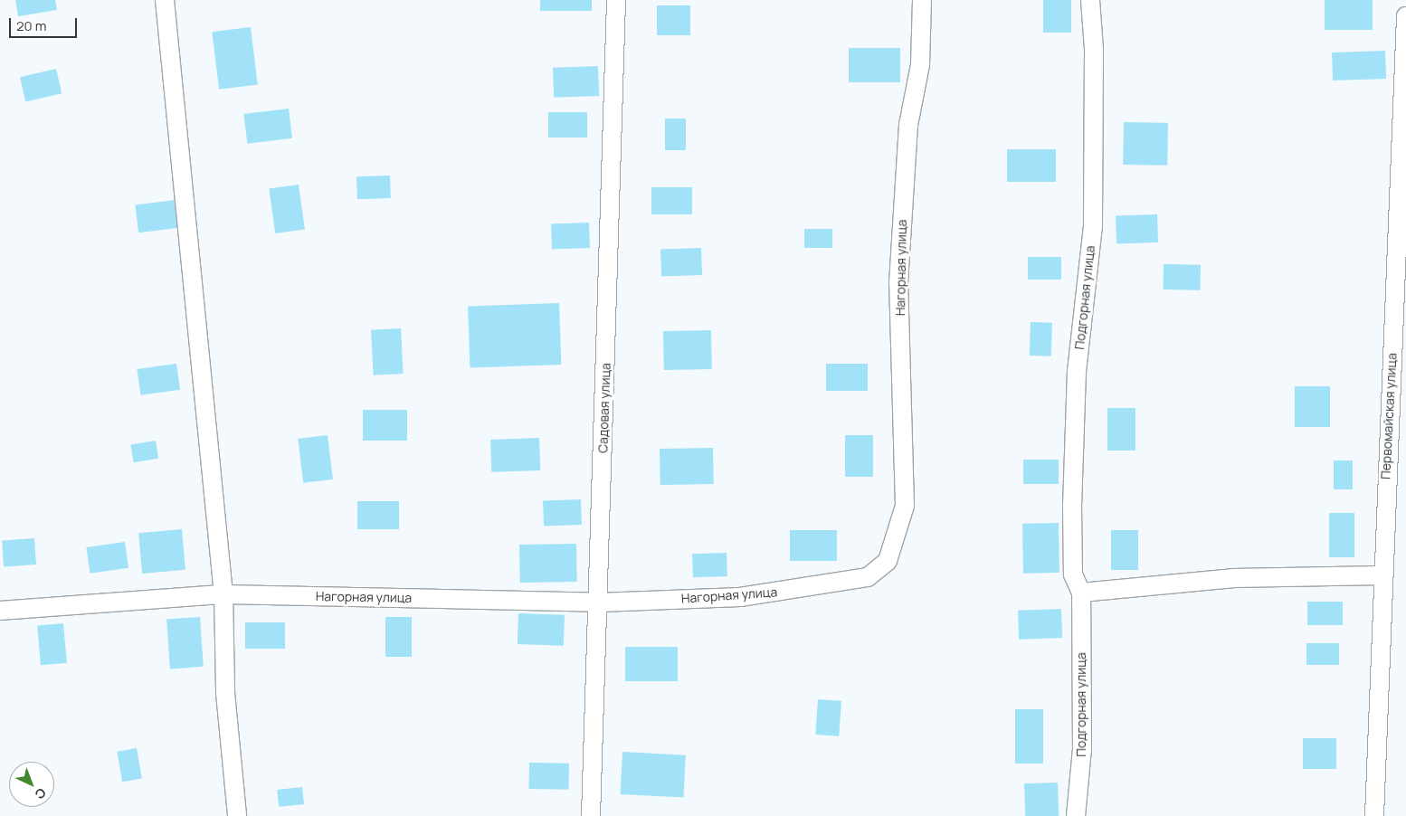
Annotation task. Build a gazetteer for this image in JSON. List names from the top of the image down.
{
  "streets": {
    "street": [
      "Нагорная улица",
      "Подгорная улица",
      "Садовая улица",
      "Первомайская улица"
    ]
  },
  "crossings": [
    ["Нагорная улица", "Садовая улица"]
  ],
  "scale_bar": "20 m",
  "north": "bottom right"
}
